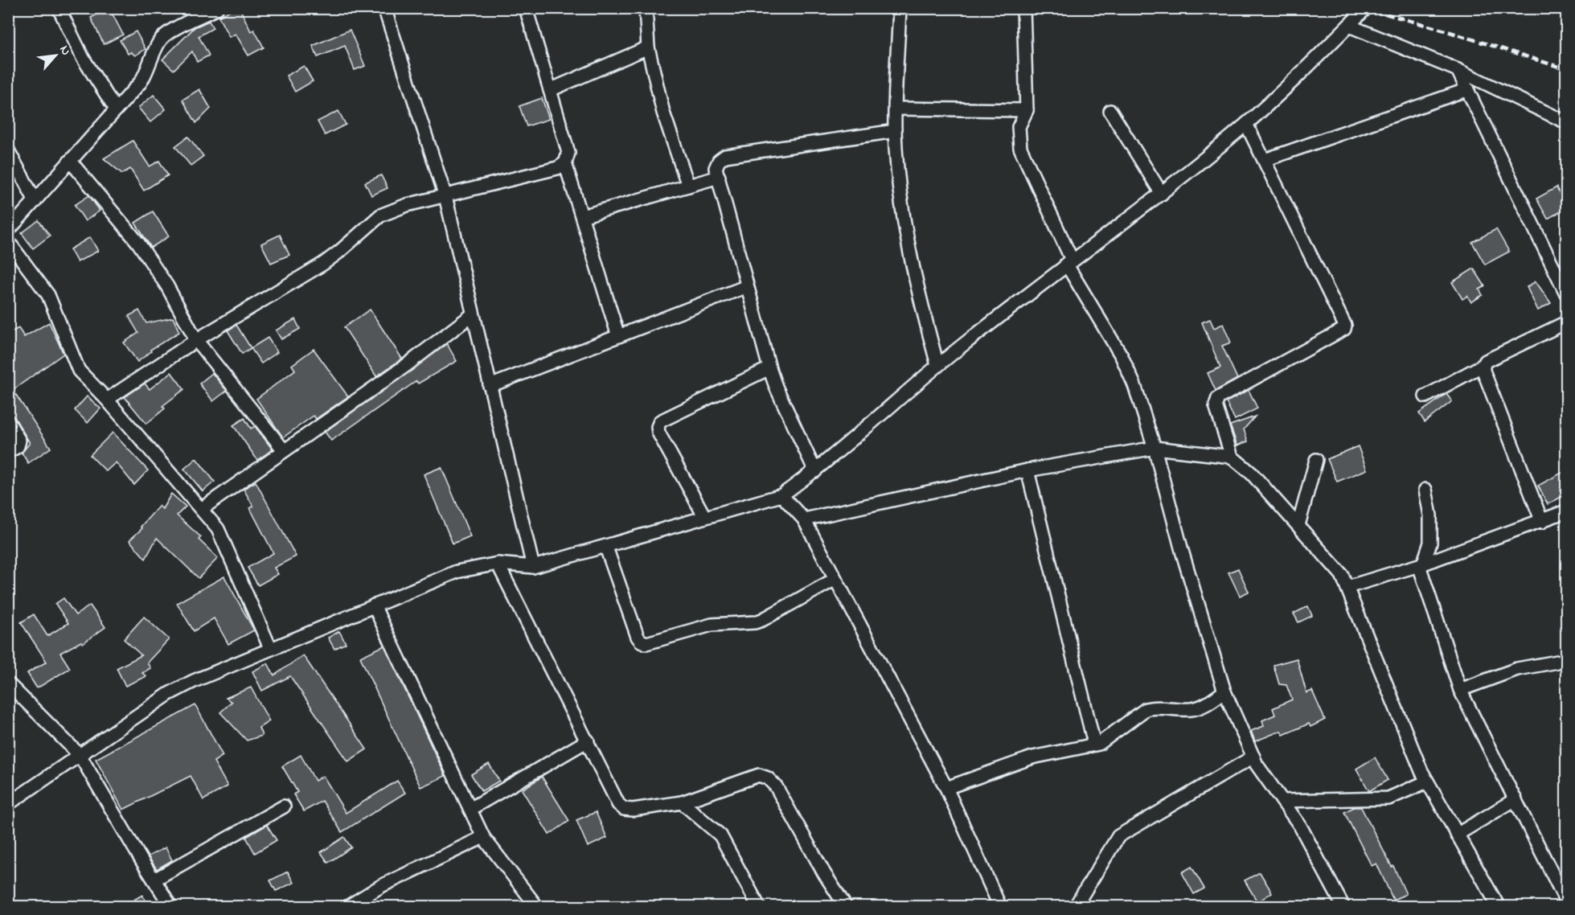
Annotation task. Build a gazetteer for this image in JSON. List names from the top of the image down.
{
  "north": "top right"
}
